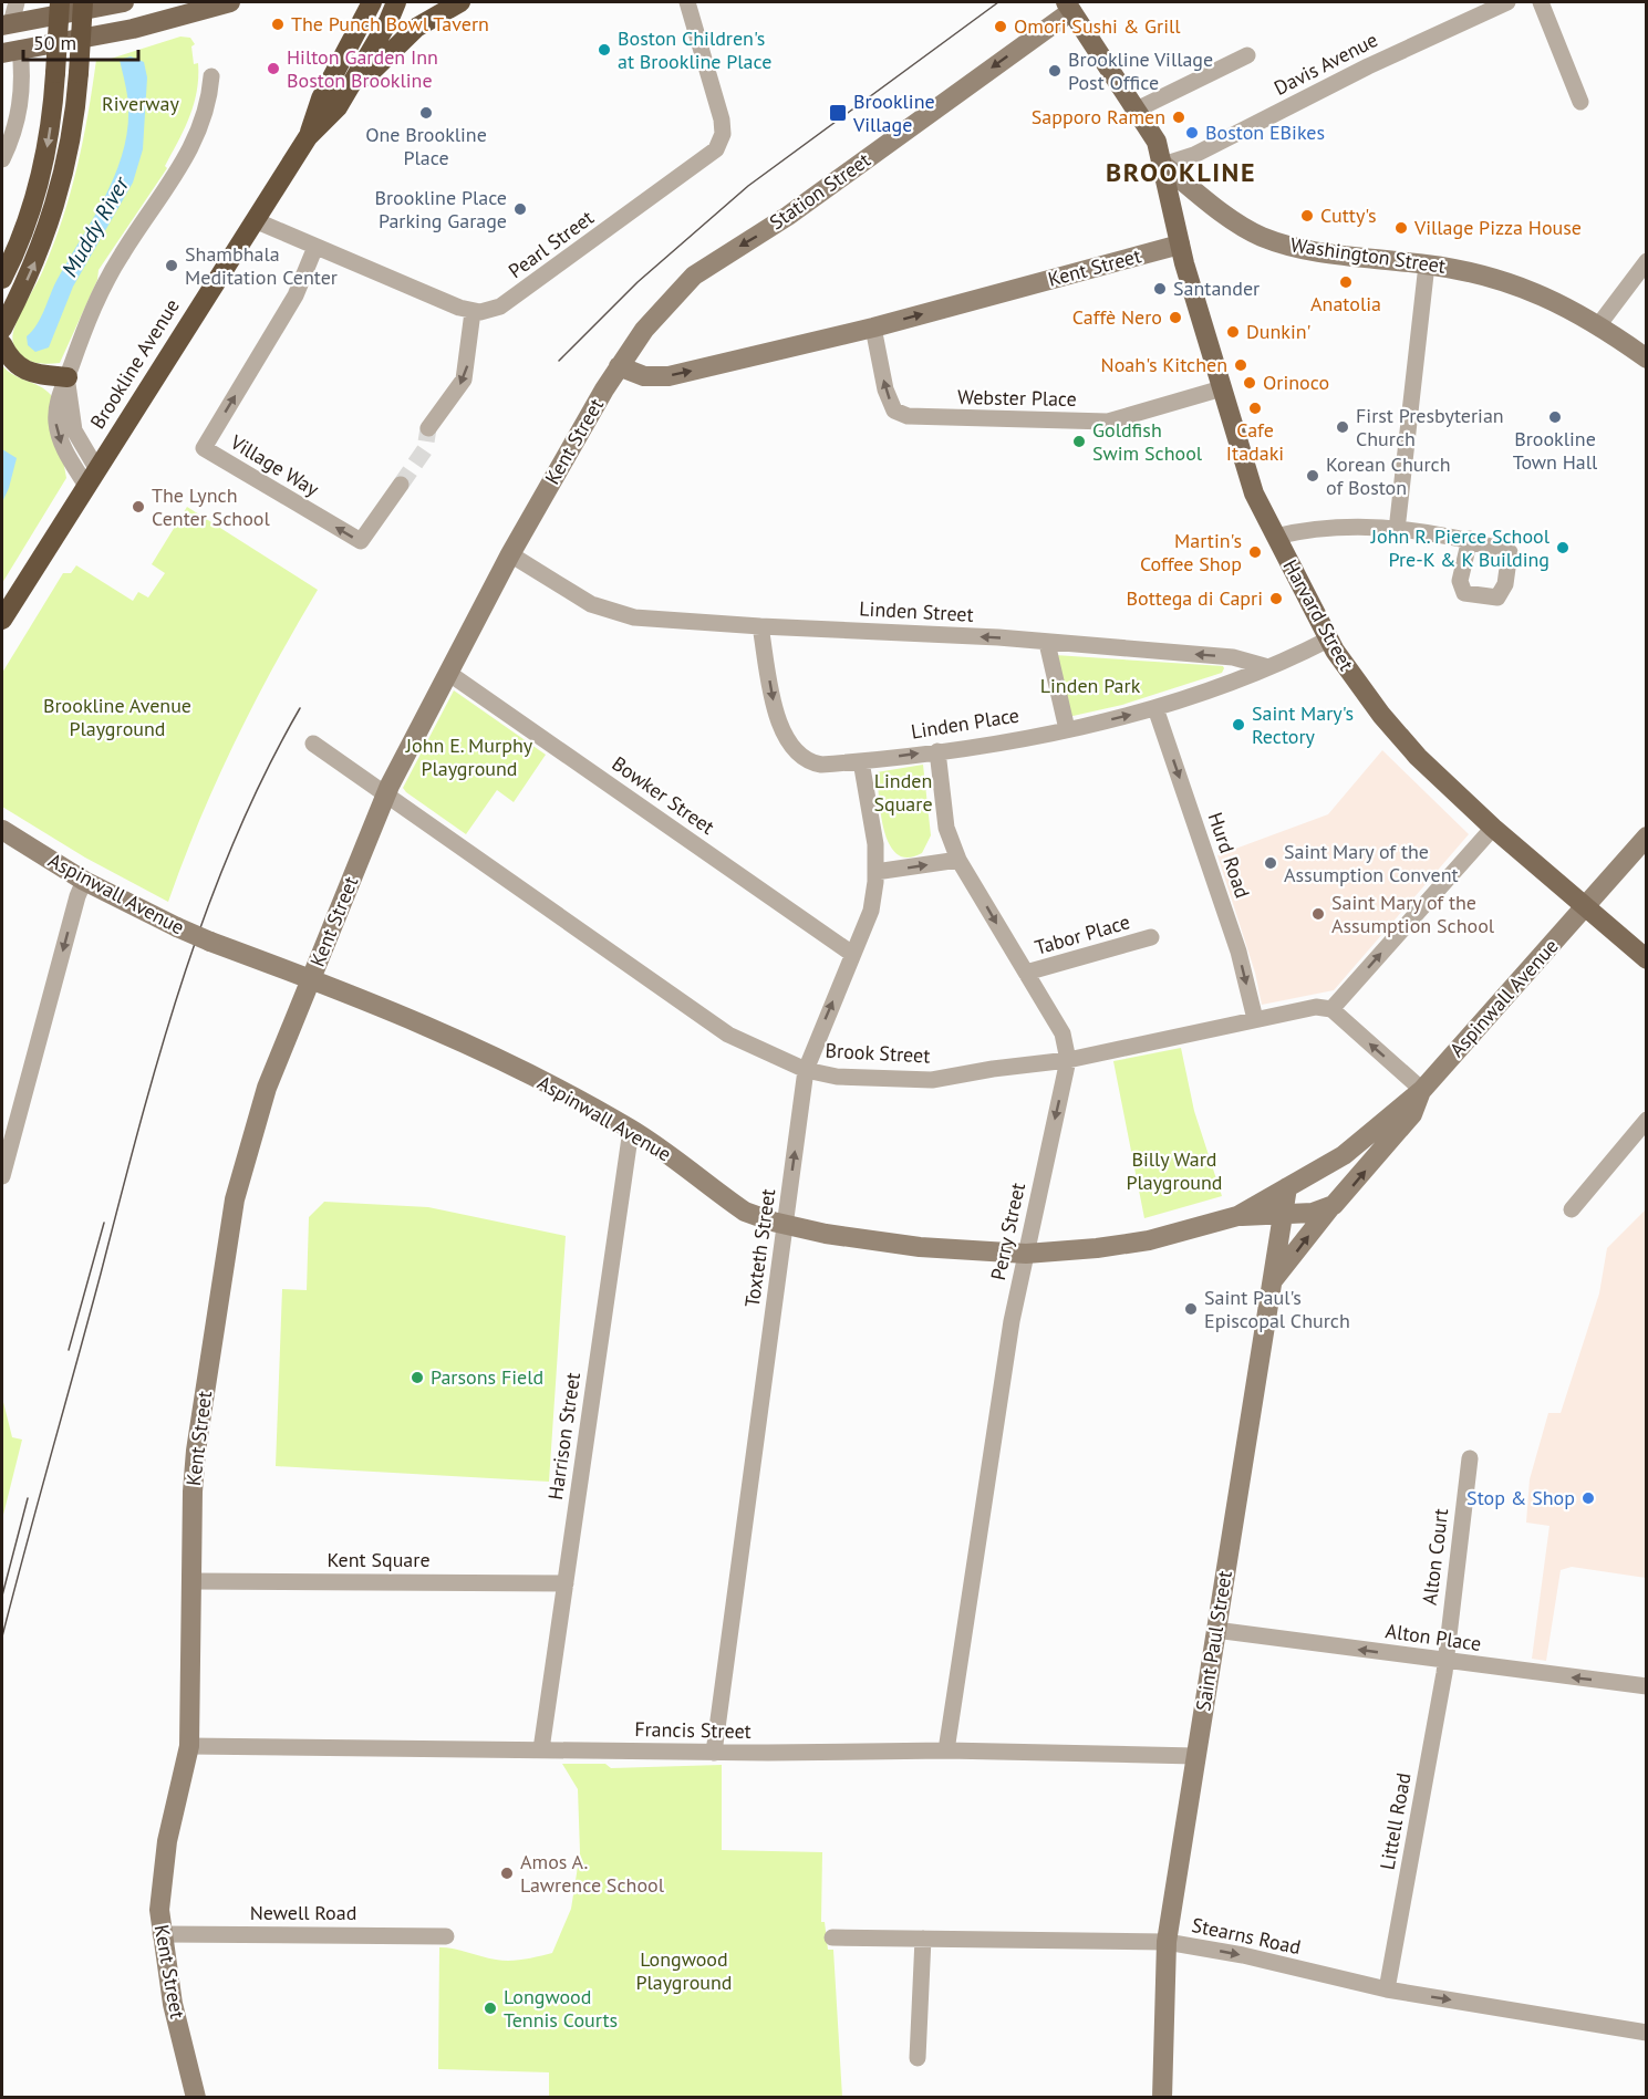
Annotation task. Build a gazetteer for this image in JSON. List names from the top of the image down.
{
  "streets": {
    "highway": ["Brookline Avenue"],
    "main road": [
      "Station Street",
      "Washington Street",
      "Kent Street",
      "Harvard Street",
      "Aspinwall Avenue",
      "Saint Paul Street"
    ],
    "street": [
      "Davis Avenue",
      "Pearl Street",
      "Webster Place",
      "Village Way",
      "Linden Street",
      "Linden Place",
      "Bowker Street",
      "Hurd Road",
      "Tabor Place",
      "Brook Street",
      "Perry Street",
      "Toxteth Street",
      "Harrison Street",
      "Alton Court",
      "Kent Square",
      "Alton Place",
      "Francis Street",
      "Littell Road",
      "Newell Road",
      "Stearns Road"
    ]
  },
  "crossings": [
    ["Davis Avenue", "Washington Street"],
    ["Davis Avenue", "Harvard Street"],
    ["Station Street", "Kent Street"],
    ["Washington Street", "Harvard Street"],
    ["Kent Street", "Webster Place"],
    ["Kent Street", "Linden Street"],
    ["Kent Street", "Harvard Street"],
    ["Kent Street", "Bowker Street"],
    ["Kent Street", "Aspinwall Avenue"],
    ["Kent Street", "Brook Street"],
    ["Kent Street", "Kent Square"],
    ["Kent Street", "Francis Street"],
    ["Kent Street", "Newell Road"],
    ["Webster Place", "Harvard Street"],
    ["Linden Street", "Linden Place"],
    ["Harvard Street", "Aspinwall Avenue"],
    ["Linden Place", "Hurd Road"],
    ["Linden Place", "Perry Street"],
    ["Linden Place", "Toxteth Street"],
    ["Bowker Street", "Toxteth Street"],
    ["Hurd Road", "Brook Street"],
    ["Aspinwall Avenue", "Perry Street"],
    ["Aspinwall Avenue", "Toxteth Street"],
    ["Aspinwall Avenue", "Harrison Street"],
    ["Aspinwall Avenue", "Saint Paul Street"],
    ["Tabor Place", "Perry Street"],
    ["Brook Street", "Perry Street"],
    ["Brook Street", "Toxteth Street"],
    ["Perry Street", "Francis Street"],
    ["Toxteth Street", "Francis Street"],
    ["Harrison Street", "Kent Square"],
    ["Harrison Street", "Francis Street"],
    ["Alton Court", "Alton Place"],
    ["Alton Court", "Littell Road"],
    ["Alton Place", "Saint Paul Street"],
    ["Alton Place", "Littell Road"],
    ["Saint Paul Street", "Francis Street"],
    ["Saint Paul Street", "Stearns Road"],
    ["Littell Road", "Stearns Road"]
  ],
  "one_way": [
    "Station Street",
    "Webster Place",
    "Linden Street",
    "Hurd Road",
    "Alton Place",
    "Stearns Road"
  ],
  "districts": ["BROOKLINE"],
  "water": ["Muddy River"],
  "parks": [
    "Riverway",
    "Linden Park",
    "Brookline Avenue Playground",
    "John E. Murphy Playground",
    "Linden Square",
    "Billy Ward Playground",
    "Longwood Playground"
  ],
  "places": {
    "other": [
      "The Punch Bowl Tavern",
      "Omori Sushi & Grill",
      "Boston Children's at Brookline Place",
      "Hilton Garden Inn Boston Brookline",
      "Brookline Village Post Office",
      "One Brookline Place",
      "Sapporo Ramen",
      "Boston EBikes",
      "Brookline Place Parking Garage",
      "Cutty's",
      "Village Pizza House",
      "Shambhala Meditation Center",
      "Anatolia",
      "Santander",
      "Caffè Nero",
      "Dunkin'",
      "Noah's Kitchen",
      "Orinoco",
      "Cafe Itadaki",
      "Brookline Town Hall",
      "First Presbyterian Church",
      "Goldfish Swim School",
      "Korean Church of Boston",
      "The Lynch Center School",
      "John R. Pierce School Pre-K & K Building",
      "Martin's Coffee Shop",
      "Bottega di Capri",
      "Saint Mary's Rectory",
      "Saint Mary of the Assumption Convent",
      "Saint Mary of the Assumption School",
      "Saint Paul's Episcopal Church",
      "Parsons Field",
      "Stop & Shop",
      "Amos A. Lawrence School",
      "Longwood Tennis Courts"
    ],
    "transit": ["Brookline Village"]
  },
  "scale_bar": "50 m"
}
